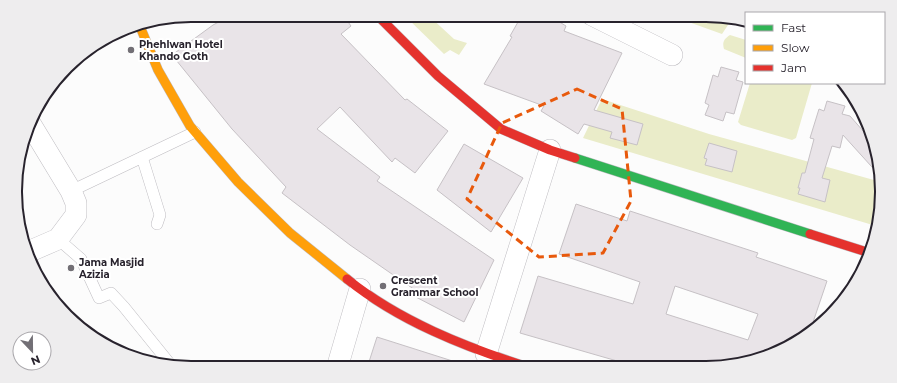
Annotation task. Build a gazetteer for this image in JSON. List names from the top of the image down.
{
  "places": ["Phehlwan Hotel Khando Goth", "Jama Masjid Azizia", "Crescent Grammar School"],
  "legend": ["Fast", "Slow", "Jam"],
  "north": "bottom"
}
